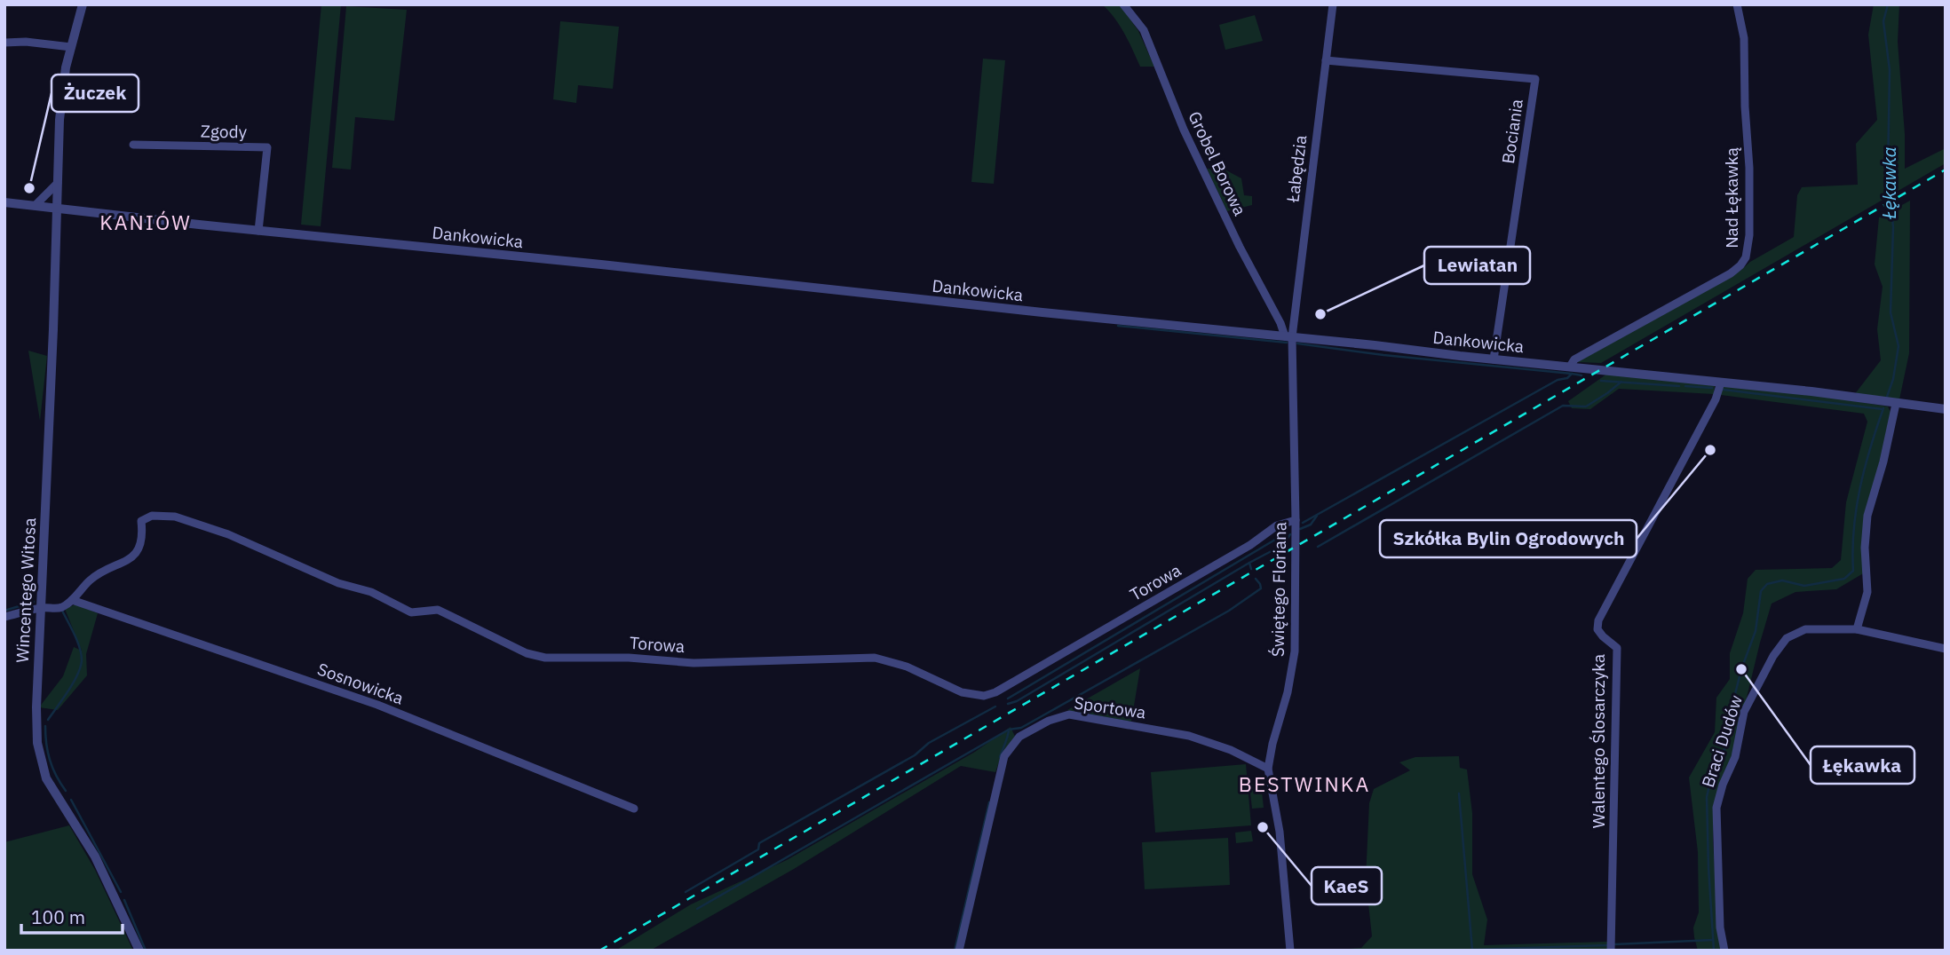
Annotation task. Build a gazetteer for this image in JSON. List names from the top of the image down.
{
  "streets": {
    "street": [
      "Zgody",
      "Bociania",
      "Grobel Borowa",
      "Łabędzia",
      "Nad Łękawką",
      "Dankowicka",
      "Torowa",
      "Świętego Floriana",
      "Wincentego Witosa",
      "Sosnowicka",
      "Sportowa",
      "Walentego Ślosarczyka",
      "Braci Dudów"
    ]
  },
  "crossings": [
    ["Zgody", "Dankowicka"],
    ["Bociania", "Łabędzia"],
    ["Bociania", "Dankowicka"],
    ["Grobel Borowa", "Łabędzia"],
    ["Grobel Borowa", "Dankowicka"],
    ["Grobel Borowa", "Świętego Floriana"],
    ["Łabędzia", "Dankowicka"],
    ["Łabędzia", "Świętego Floriana"],
    ["Nad Łękawką", "Dankowicka"],
    ["Dankowicka", "Świętego Floriana"],
    ["Dankowicka", "Wincentego Witosa"],
    ["Dankowicka", "Walentego Ślosarczyka"],
    ["Torowa", "Świętego Floriana"],
    ["Torowa", "Sosnowicka"],
    ["Świętego Floriana", "Sportowa"]
  ],
  "districts": ["KANIÓW", "BESTWINKA"],
  "water": ["Łękawka"],
  "places": [
    "Żuczek",
    "Lewiatan",
    "Szkółka Bylin Ogrodowych",
    "Łękawka",
    "KaeS"
  ],
  "scale_bar": "100 m"
}
